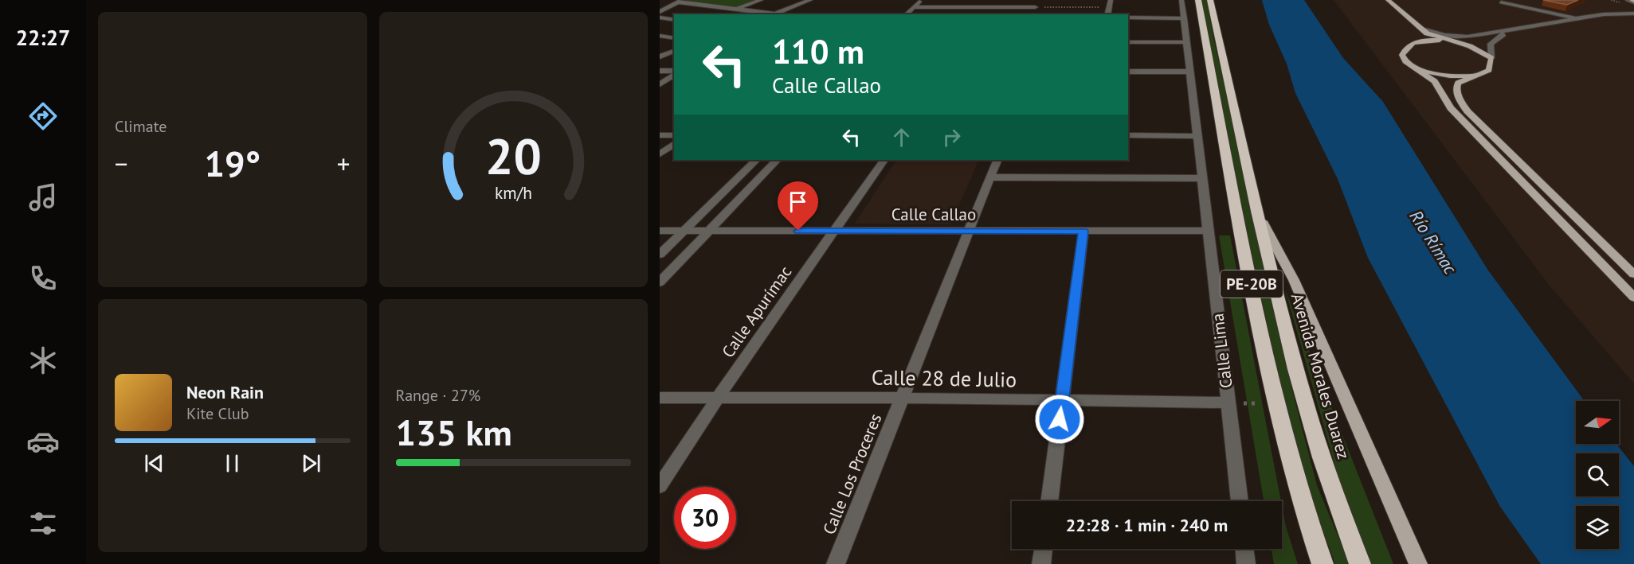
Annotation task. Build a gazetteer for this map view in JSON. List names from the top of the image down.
{
  "streets": {
    "highway": ["PE-20B", "Avenida Morales Duarez"],
    "street": [
      "Calle Callao",
      "Calle Apurímac",
      "Calle Lima",
      "Calle 28 de Julio",
      "Calle Los Proceres"
    ]
  },
  "crossings": [
    ["Calle Callao", "Calle Apurímac"],
    ["Calle Callao", "Calle Lima"],
    ["Calle Callao", "Calle Los Proceres"],
    ["Calle Apurímac", "Calle 28 de Julio"],
    ["Calle Lima", "Calle 28 de Julio"],
    ["Calle 28 de Julio", "Calle Los Proceres"]
  ],
  "water": ["Río Rímac"],
  "north": "right",
  "page": {
    "tabs": "22:27",
    "tile": [
      "Climate",
      ["Range · 27%", "135 km"]
    ],
    "turn": ["110 m", "Calle Callao"],
    "heat": ["−", "19°", "+"],
    "song": ["Neon Rain", "Kite Club"],
    "limit": "30",
    "trip": "22:28 · 1 min · 240 m",
    "gauge": ["20", "km/h"]
  }
}
